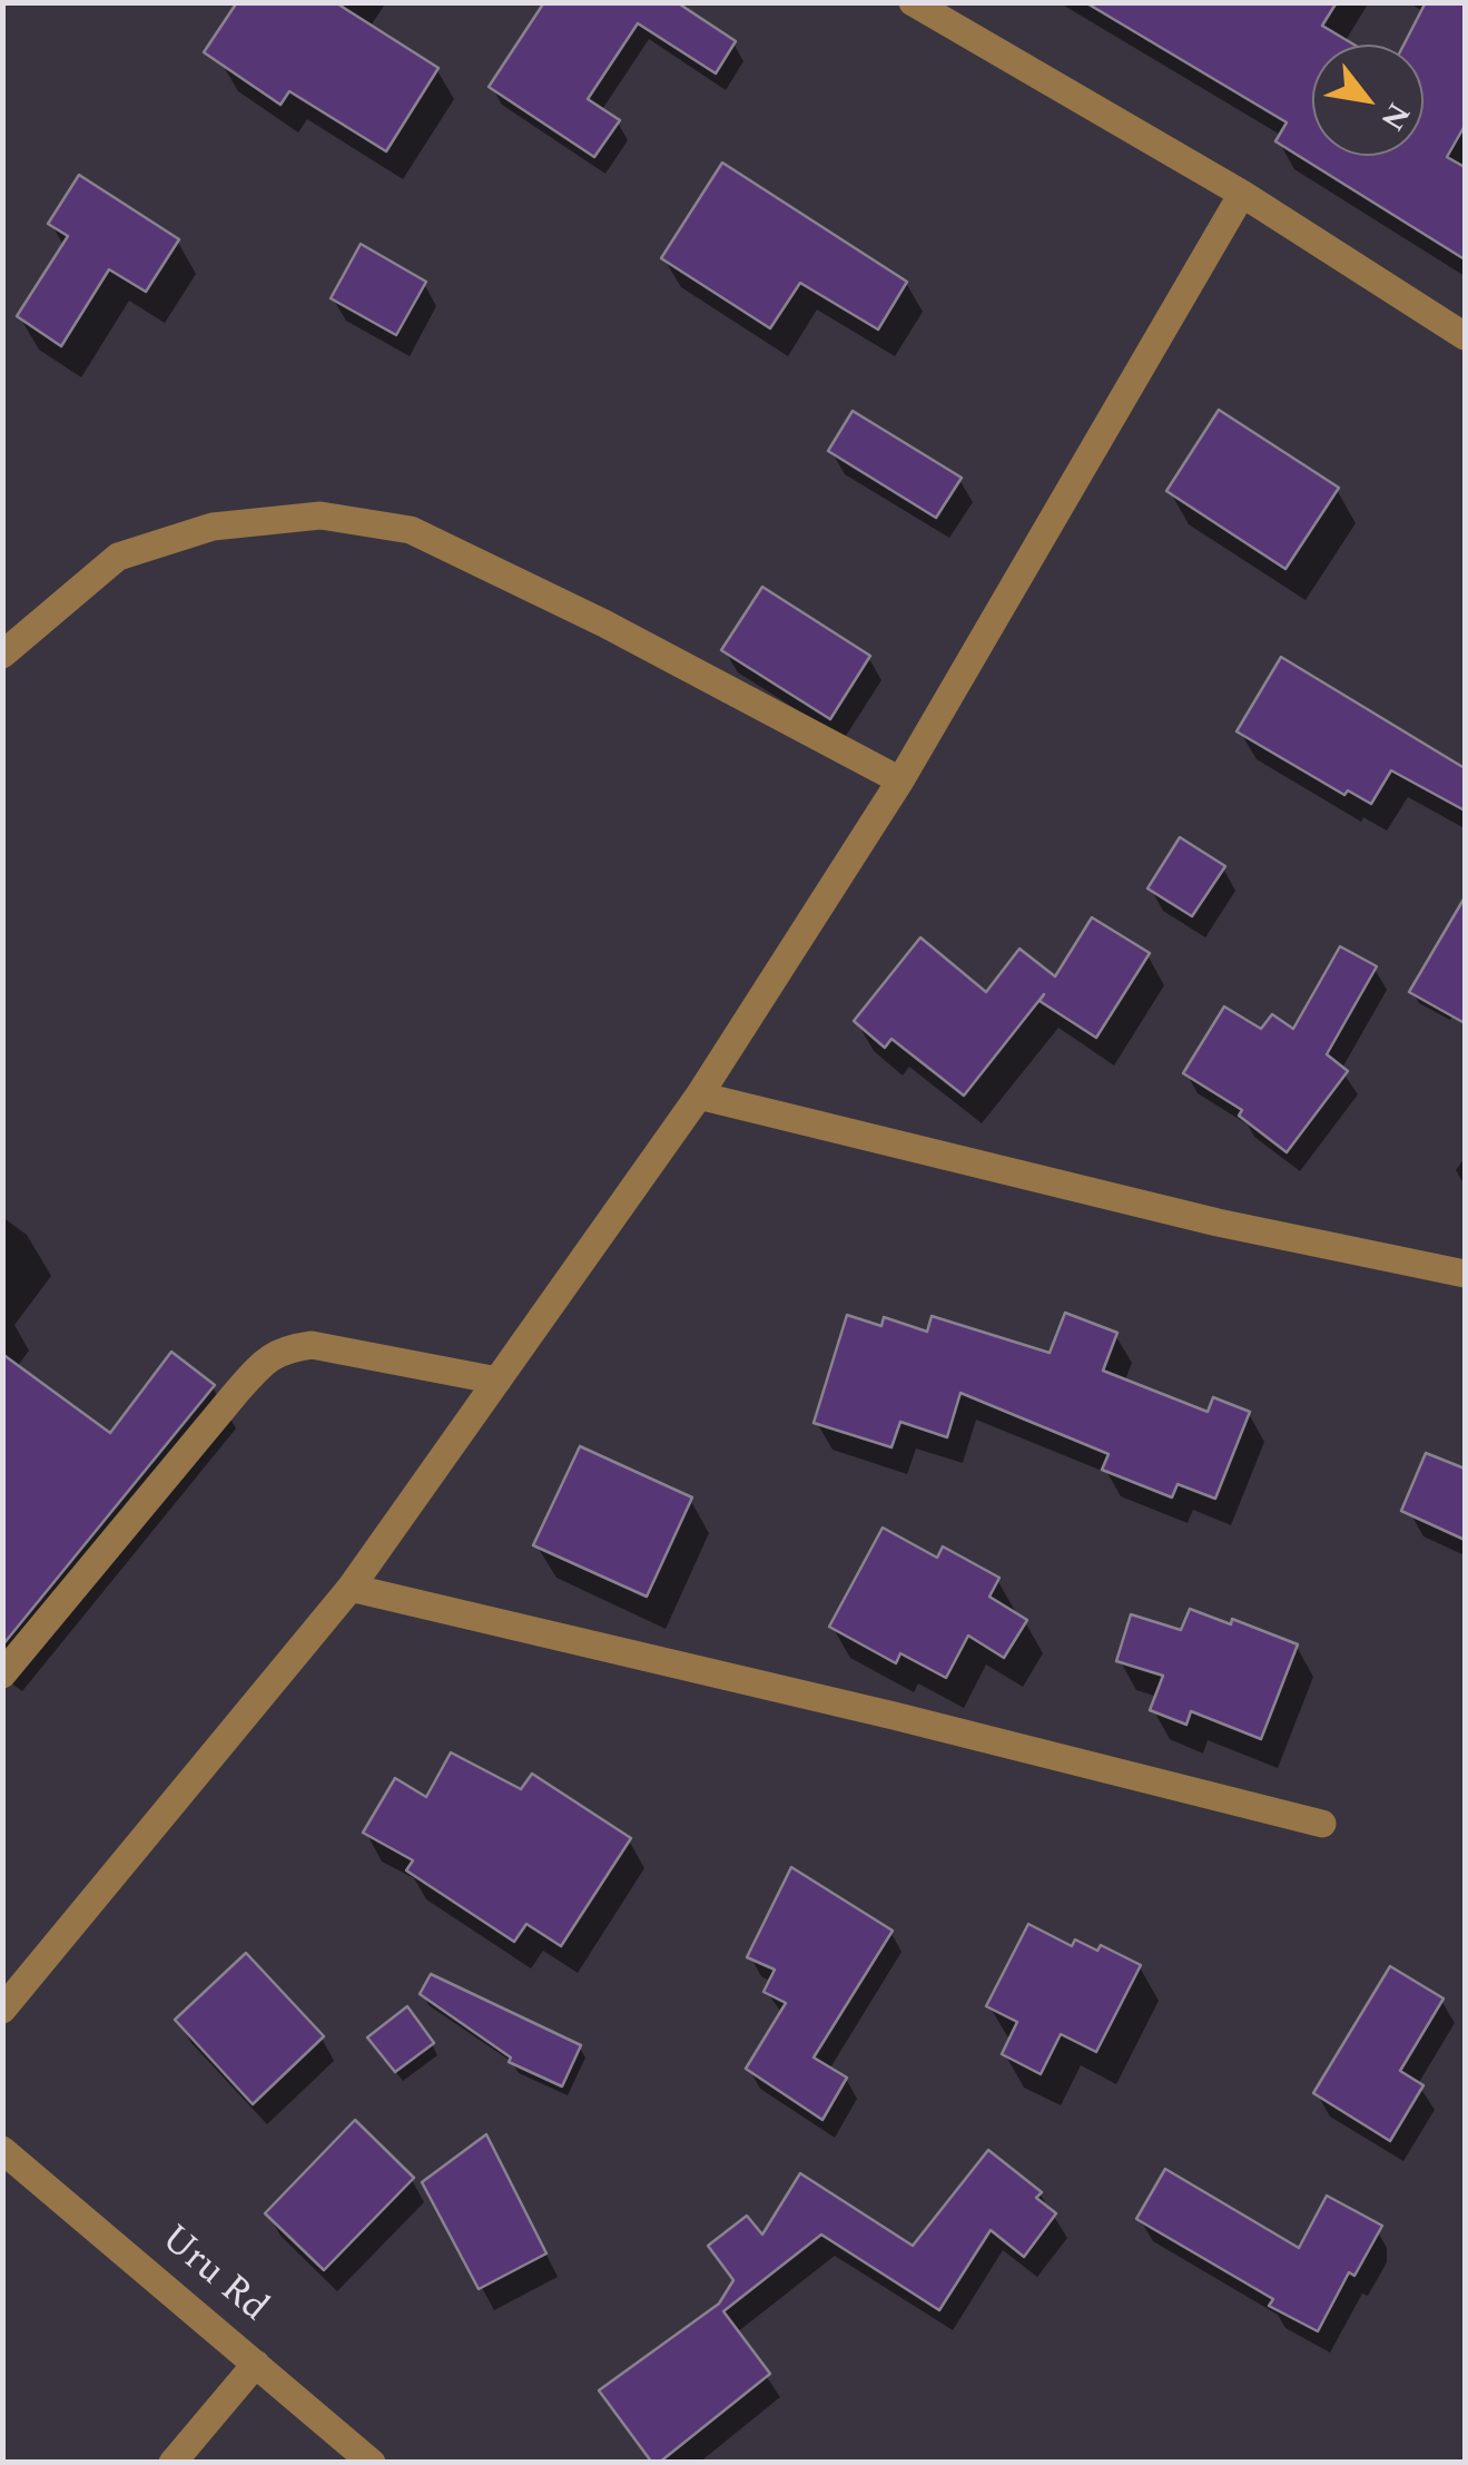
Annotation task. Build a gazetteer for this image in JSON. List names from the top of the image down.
{
  "streets": {
    "street": ["Uru Rd"]
  },
  "north": "bottom right"
}
